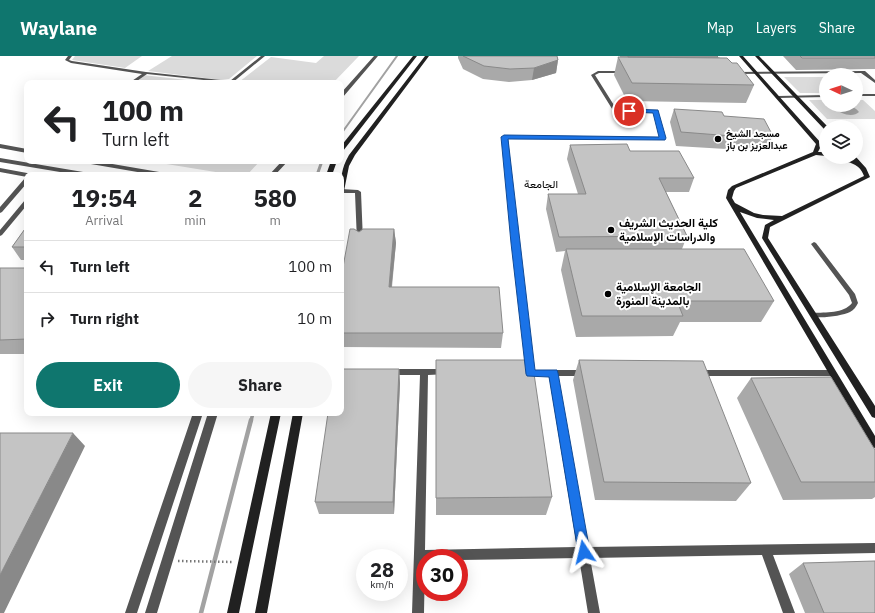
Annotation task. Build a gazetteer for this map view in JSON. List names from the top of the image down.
{
  "districts": ["الجامعة"],
  "places": ["مسجد الشيخ عبدالعزيز بن باز", "كلية الحديث الشريف والدراسات الإسلامية", "الجامعة الإسلامية بالمدينة المنورة"],
  "north": "left",
  "page": {
    "header": "Waylane",
    "nav": ["Map", "Layers", "Share"],
    "turn": ["100 m", "Turn left"],
    "eta": [
      "19:54",
      "Arrival",
      "2",
      "min",
      "580",
      "m"
    ],
    "list": [
      {
        "name": "Turn left",
        "value": "100 m"
      },
      {
        "name": "Turn right",
        "value": "10 m"
      }
    ],
    "buttons": ["Exit", "Share"],
    "speed": "28 km/h",
    "limit": "30"
  }
}
